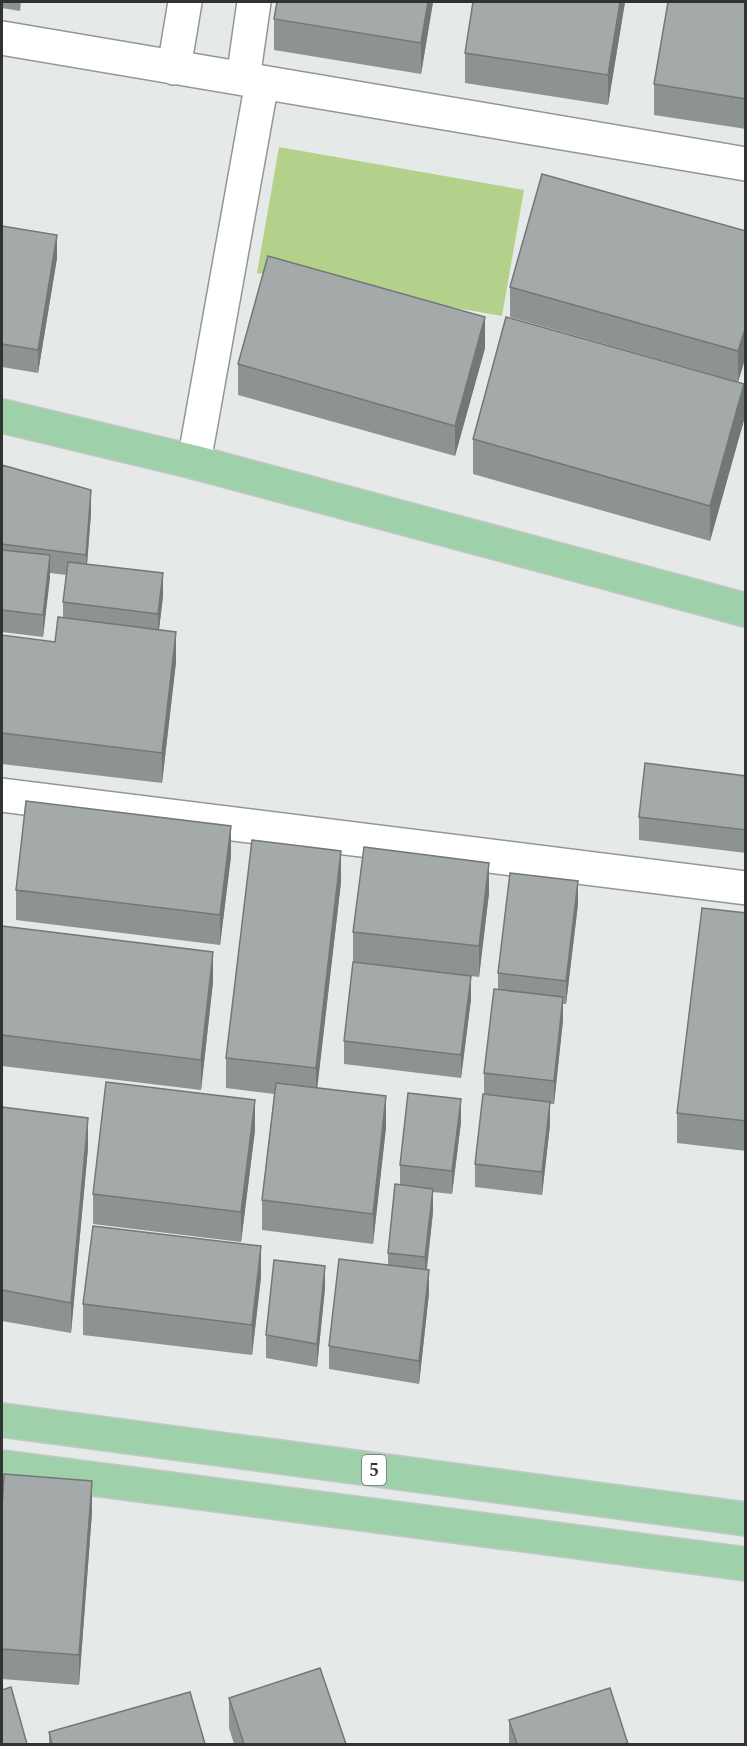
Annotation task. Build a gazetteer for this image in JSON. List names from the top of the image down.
{
  "streets": {
    "main road": ["5"]
  }
}
